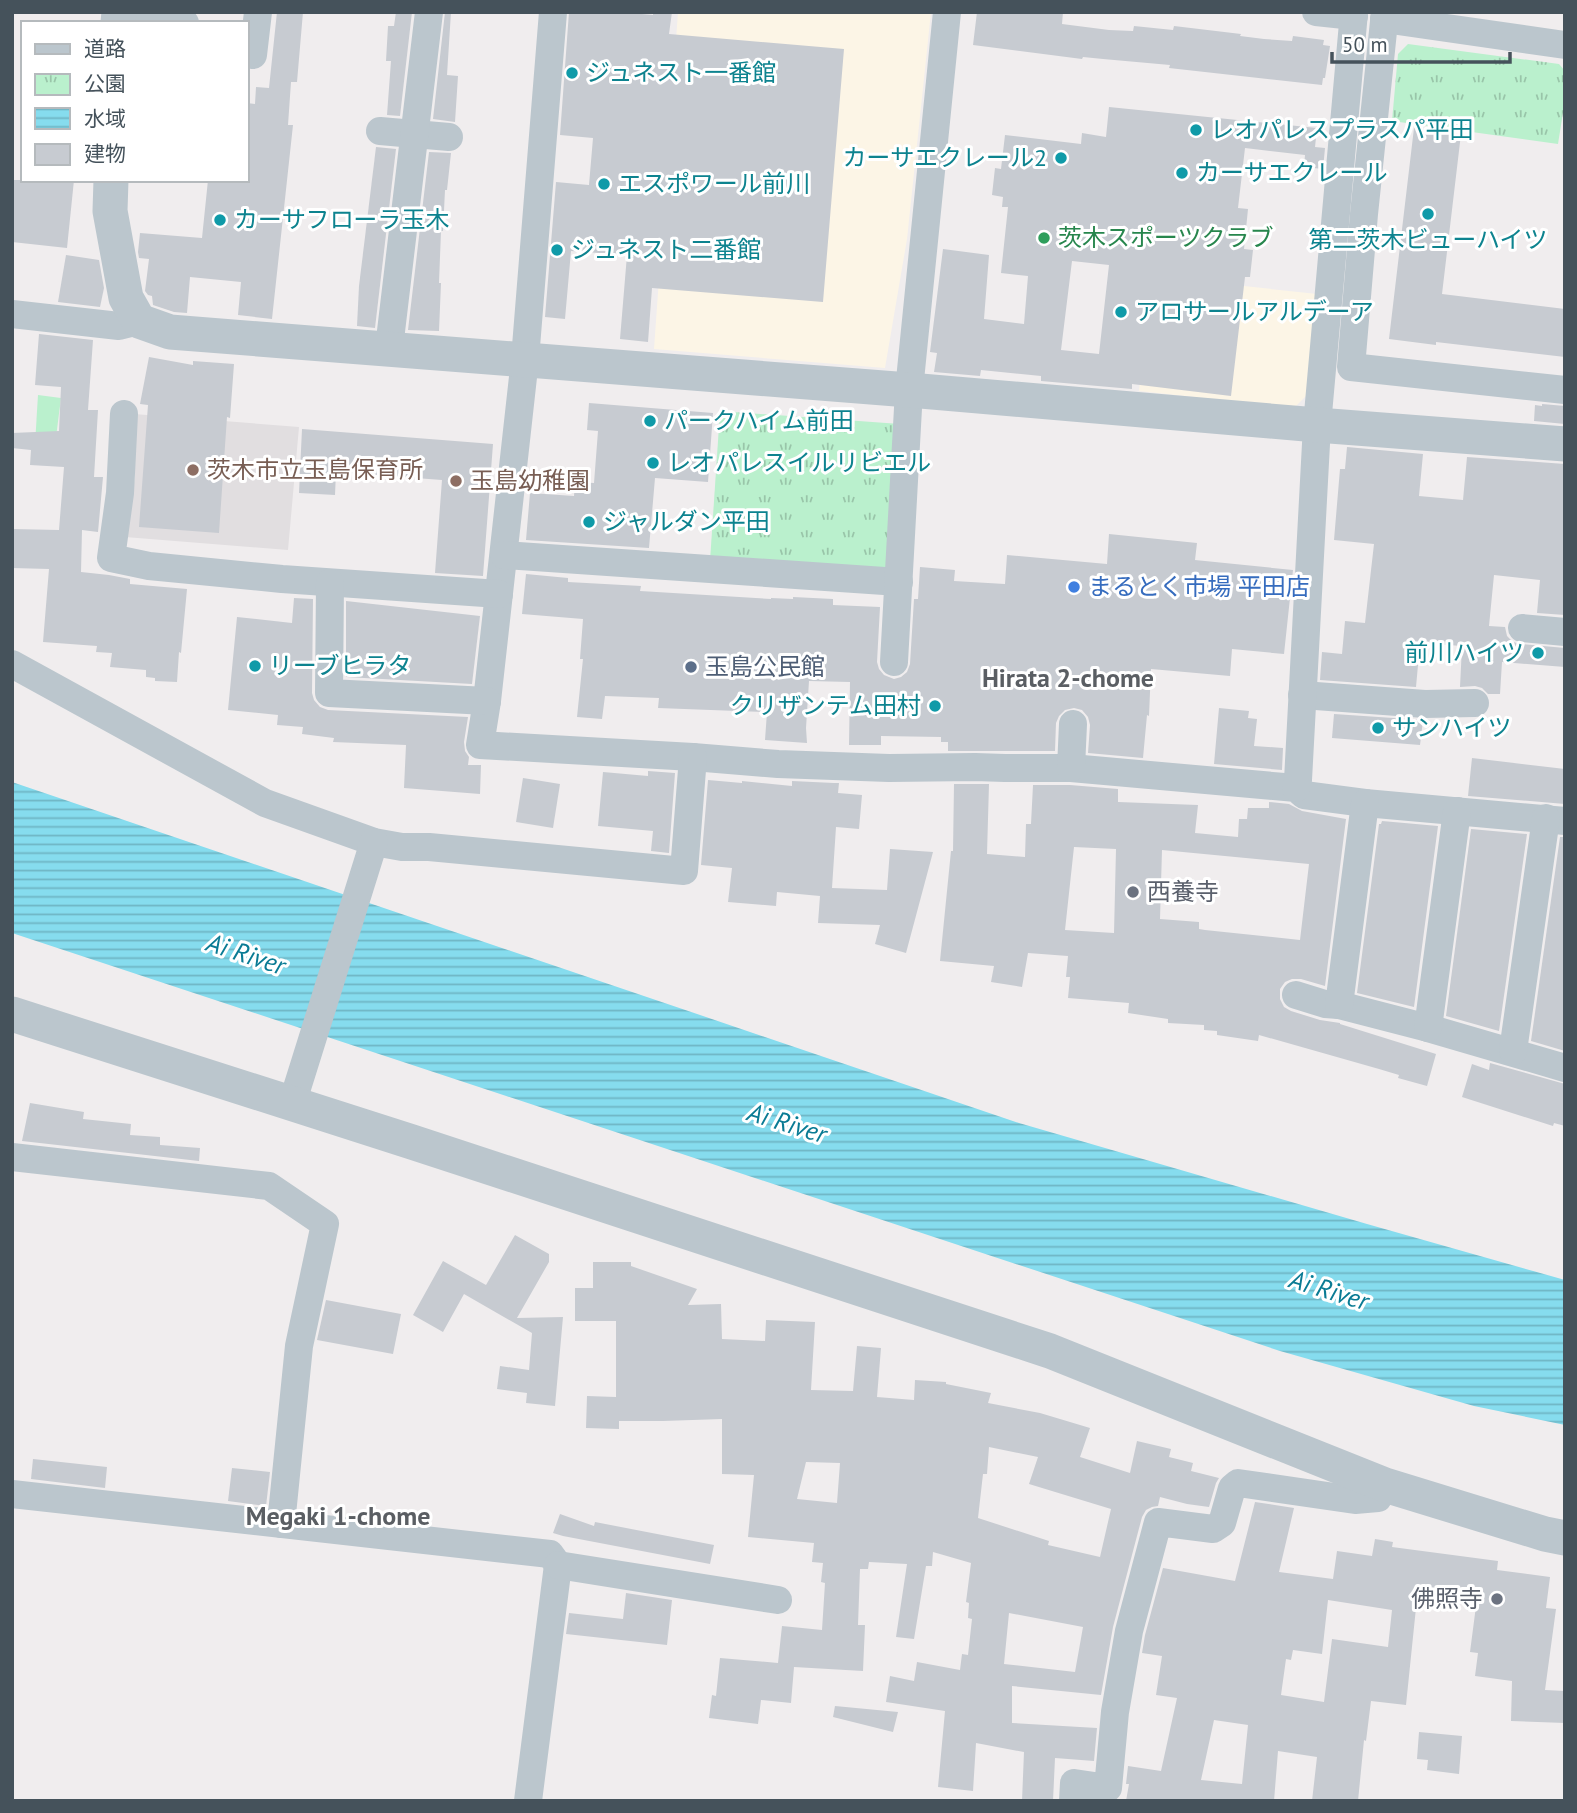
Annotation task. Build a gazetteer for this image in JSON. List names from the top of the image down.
{
  "districts": ["Hirata 2-chome", "Megaki 1-chome"],
  "water": ["Ai River"],
  "places": [
    "ジュネスト一番館",
    "レオパレスプラスパ平田",
    "カーサエクレール2",
    "カーサエクレール",
    "エスポワール前川",
    "第二茨木ビューハイツ",
    "カーサフローラ玉木",
    "茨木スポーツクラブ",
    "ジュネスト二番館",
    "アロサールアルデーア",
    "パークハイム前田",
    "レオパレスイルリビエル",
    "茨木市立玉島保育所",
    "玉島幼稚園",
    "ジャルダン平田",
    "まるとく市場 平田店",
    "前川ハイツ",
    "リーブヒラタ",
    "玉島公民館",
    "クリザンテム田村",
    "サンハイツ",
    "西養寺",
    "佛照寺"
  ],
  "legend": [
    "道路",
    "公園",
    "水域",
    "建物"
  ],
  "scale_bar": "50 m"
}
